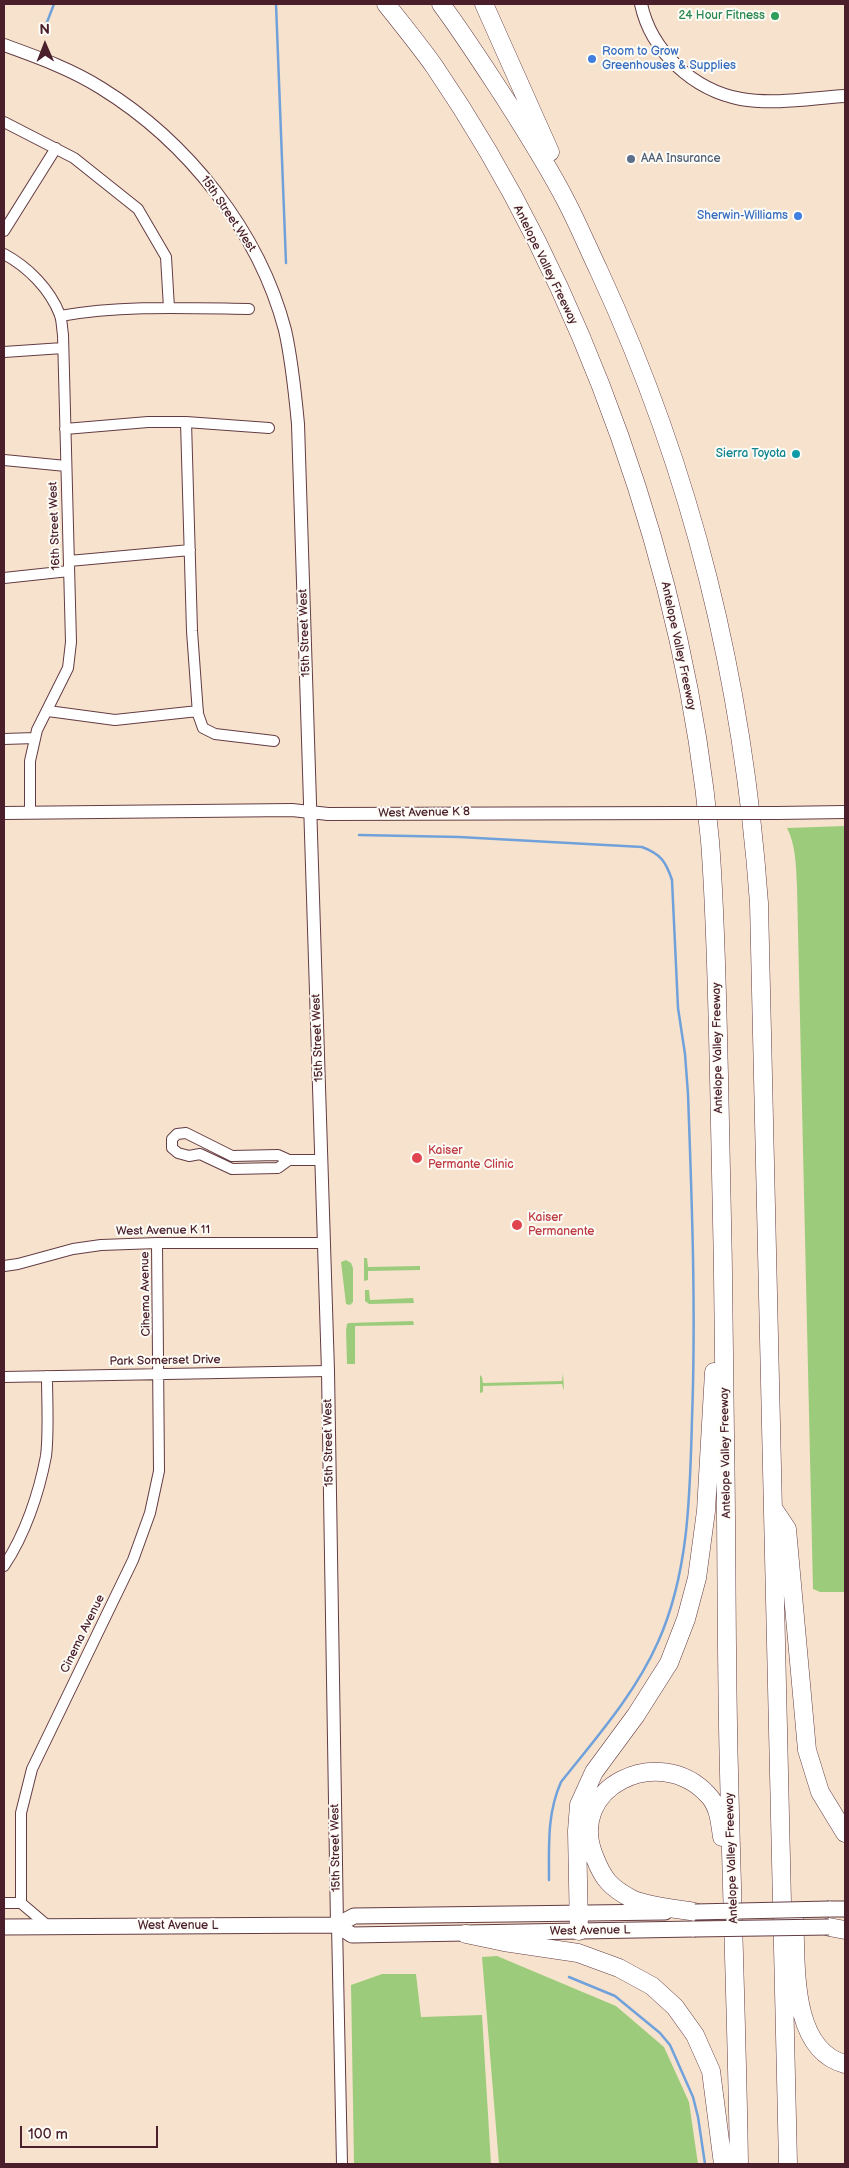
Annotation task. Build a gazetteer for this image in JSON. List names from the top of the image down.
{
  "streets": {
    "highway": ["Antelope Valley Freeway"],
    "main road": ["West Avenue L"],
    "street": [
      "15th Street West",
      "16th Street West",
      "West Avenue K 8",
      "West Avenue K 11",
      "Cihema Avenue",
      "Park Somerset Drive",
      "Cinema Avenue"
    ]
  },
  "crossings": [
    ["15th Street West", "West Avenue K 8"],
    ["15th Street West", "West Avenue K 11"],
    ["15th Street West", "Park Somerset Drive"],
    ["15th Street West", "West Avenue L"],
    ["16th Street West", "West Avenue K 8"],
    ["West Avenue K 11", "Cihema Avenue"],
    ["Cihema Avenue", "Park Somerset Drive"],
    ["Cihema Avenue", "Cinema Avenue"],
    ["Park Somerset Drive", "Cinema Avenue"]
  ],
  "places": [
    "24 Hour Fitness",
    "Room to Grow Greenhouses & Supplies",
    "AAA Insurance",
    "Sherwin-Williams",
    "Sierra Toyota",
    "Kaiser Permante Clinic",
    "Kaiser Permanente"
  ],
  "scale_bar": "100 m",
  "north": "top"
}
